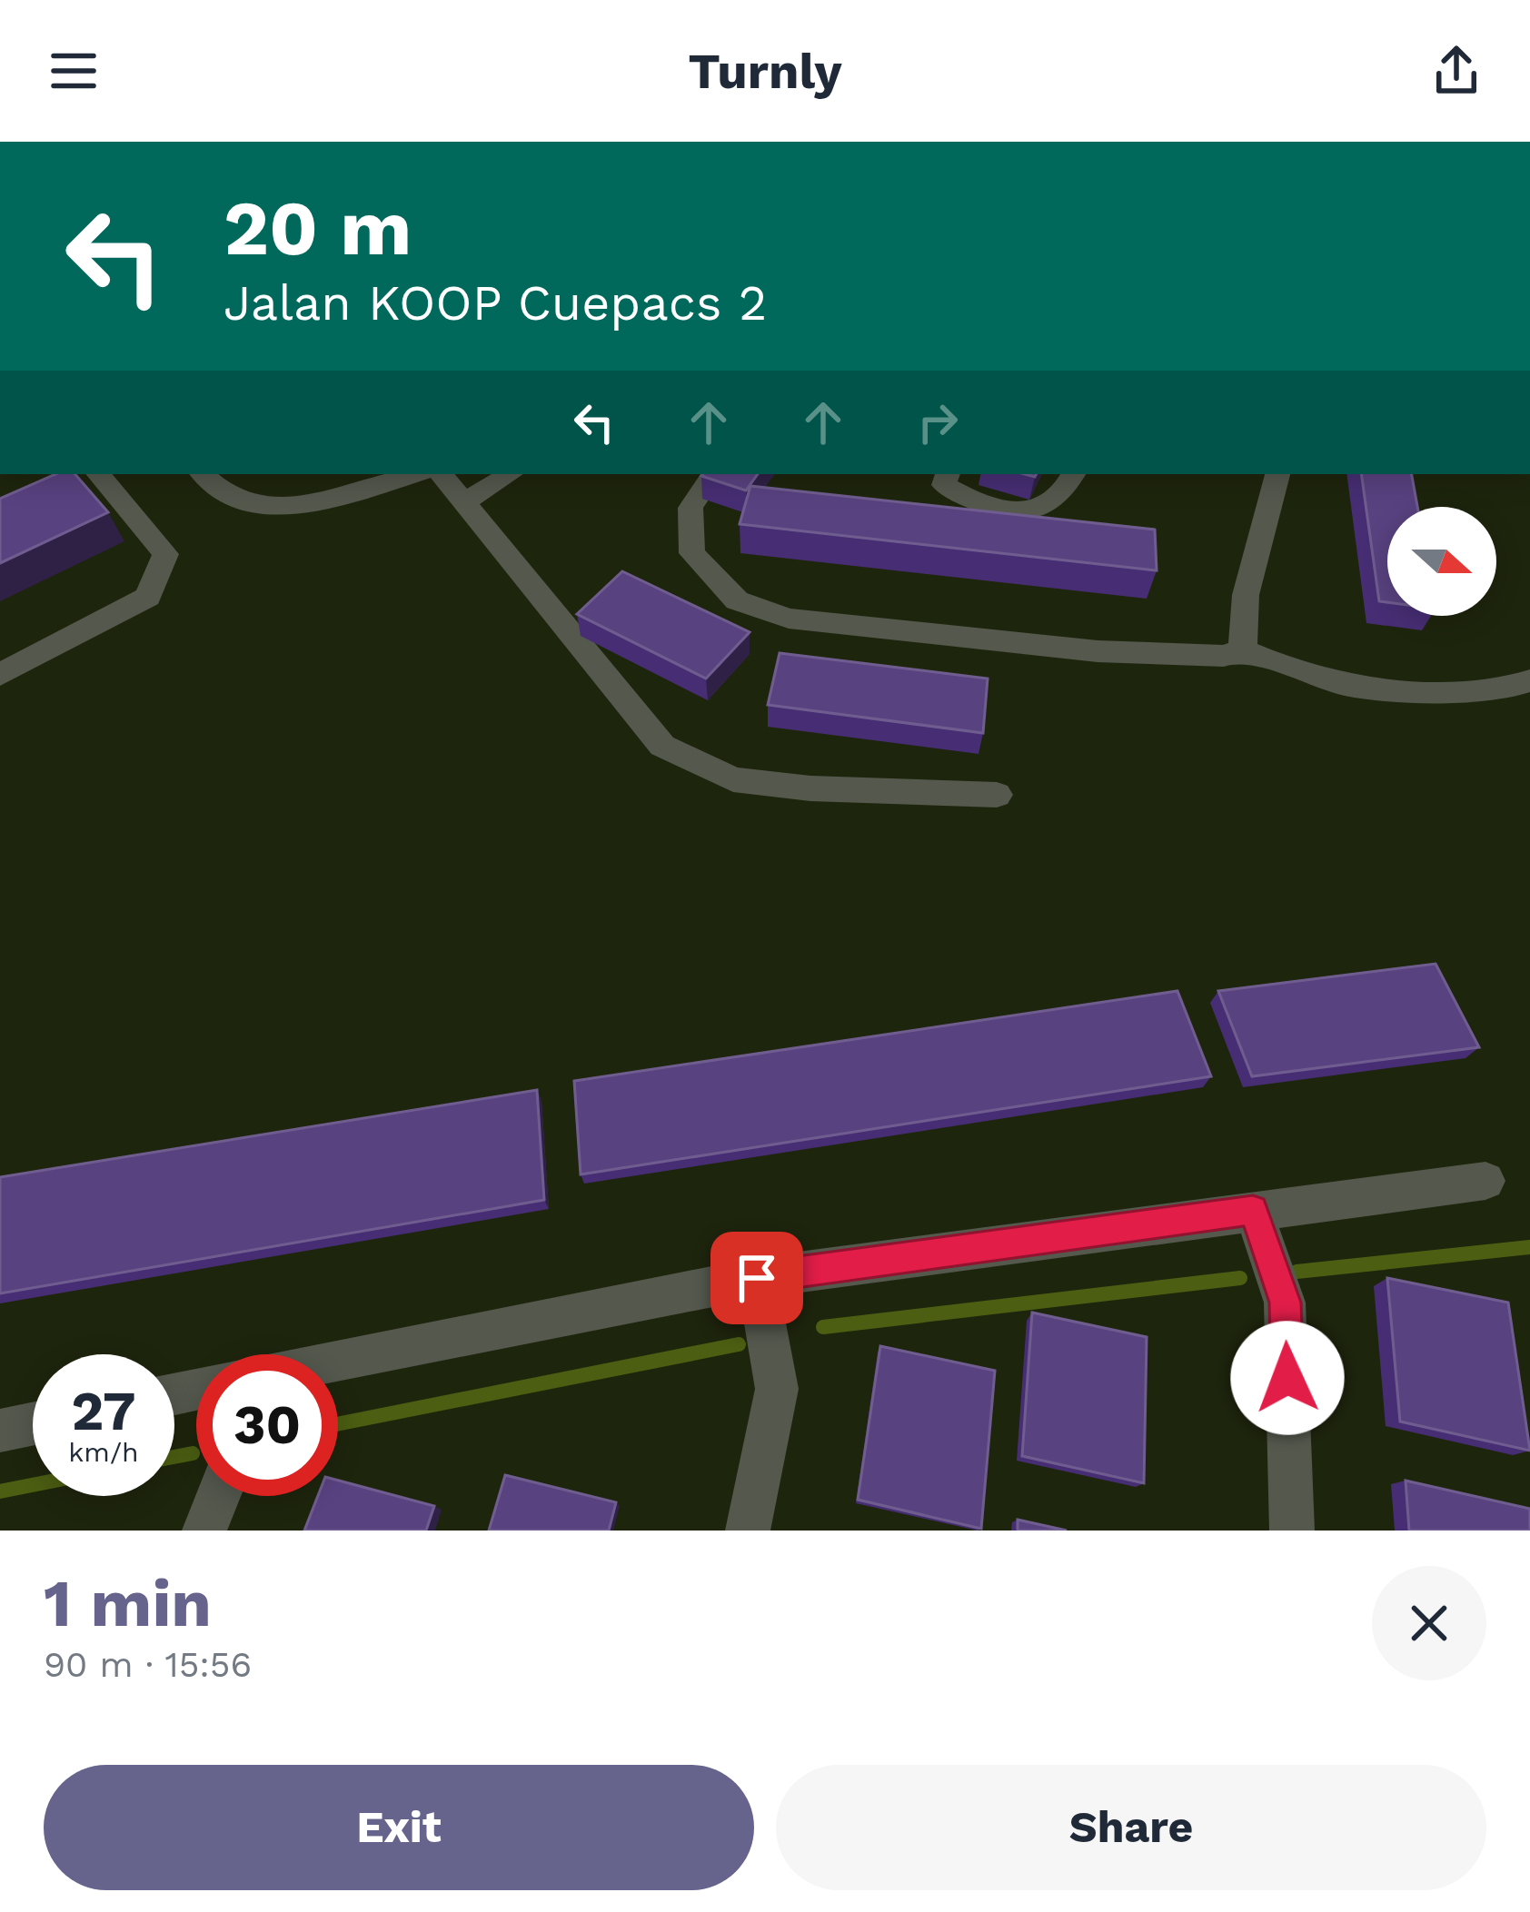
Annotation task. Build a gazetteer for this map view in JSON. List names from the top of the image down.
{
  "north": "right",
  "page": {
    "header": "Turnly",
    "turn": ["20 m", "Jalan KOOP Cuepacs 2"],
    "speed": "27 km/h",
    "limit": "30",
    "heading": ["1 min", "90 m · 15:56"],
    "buttons": ["Exit", "Share"]
  }
}
